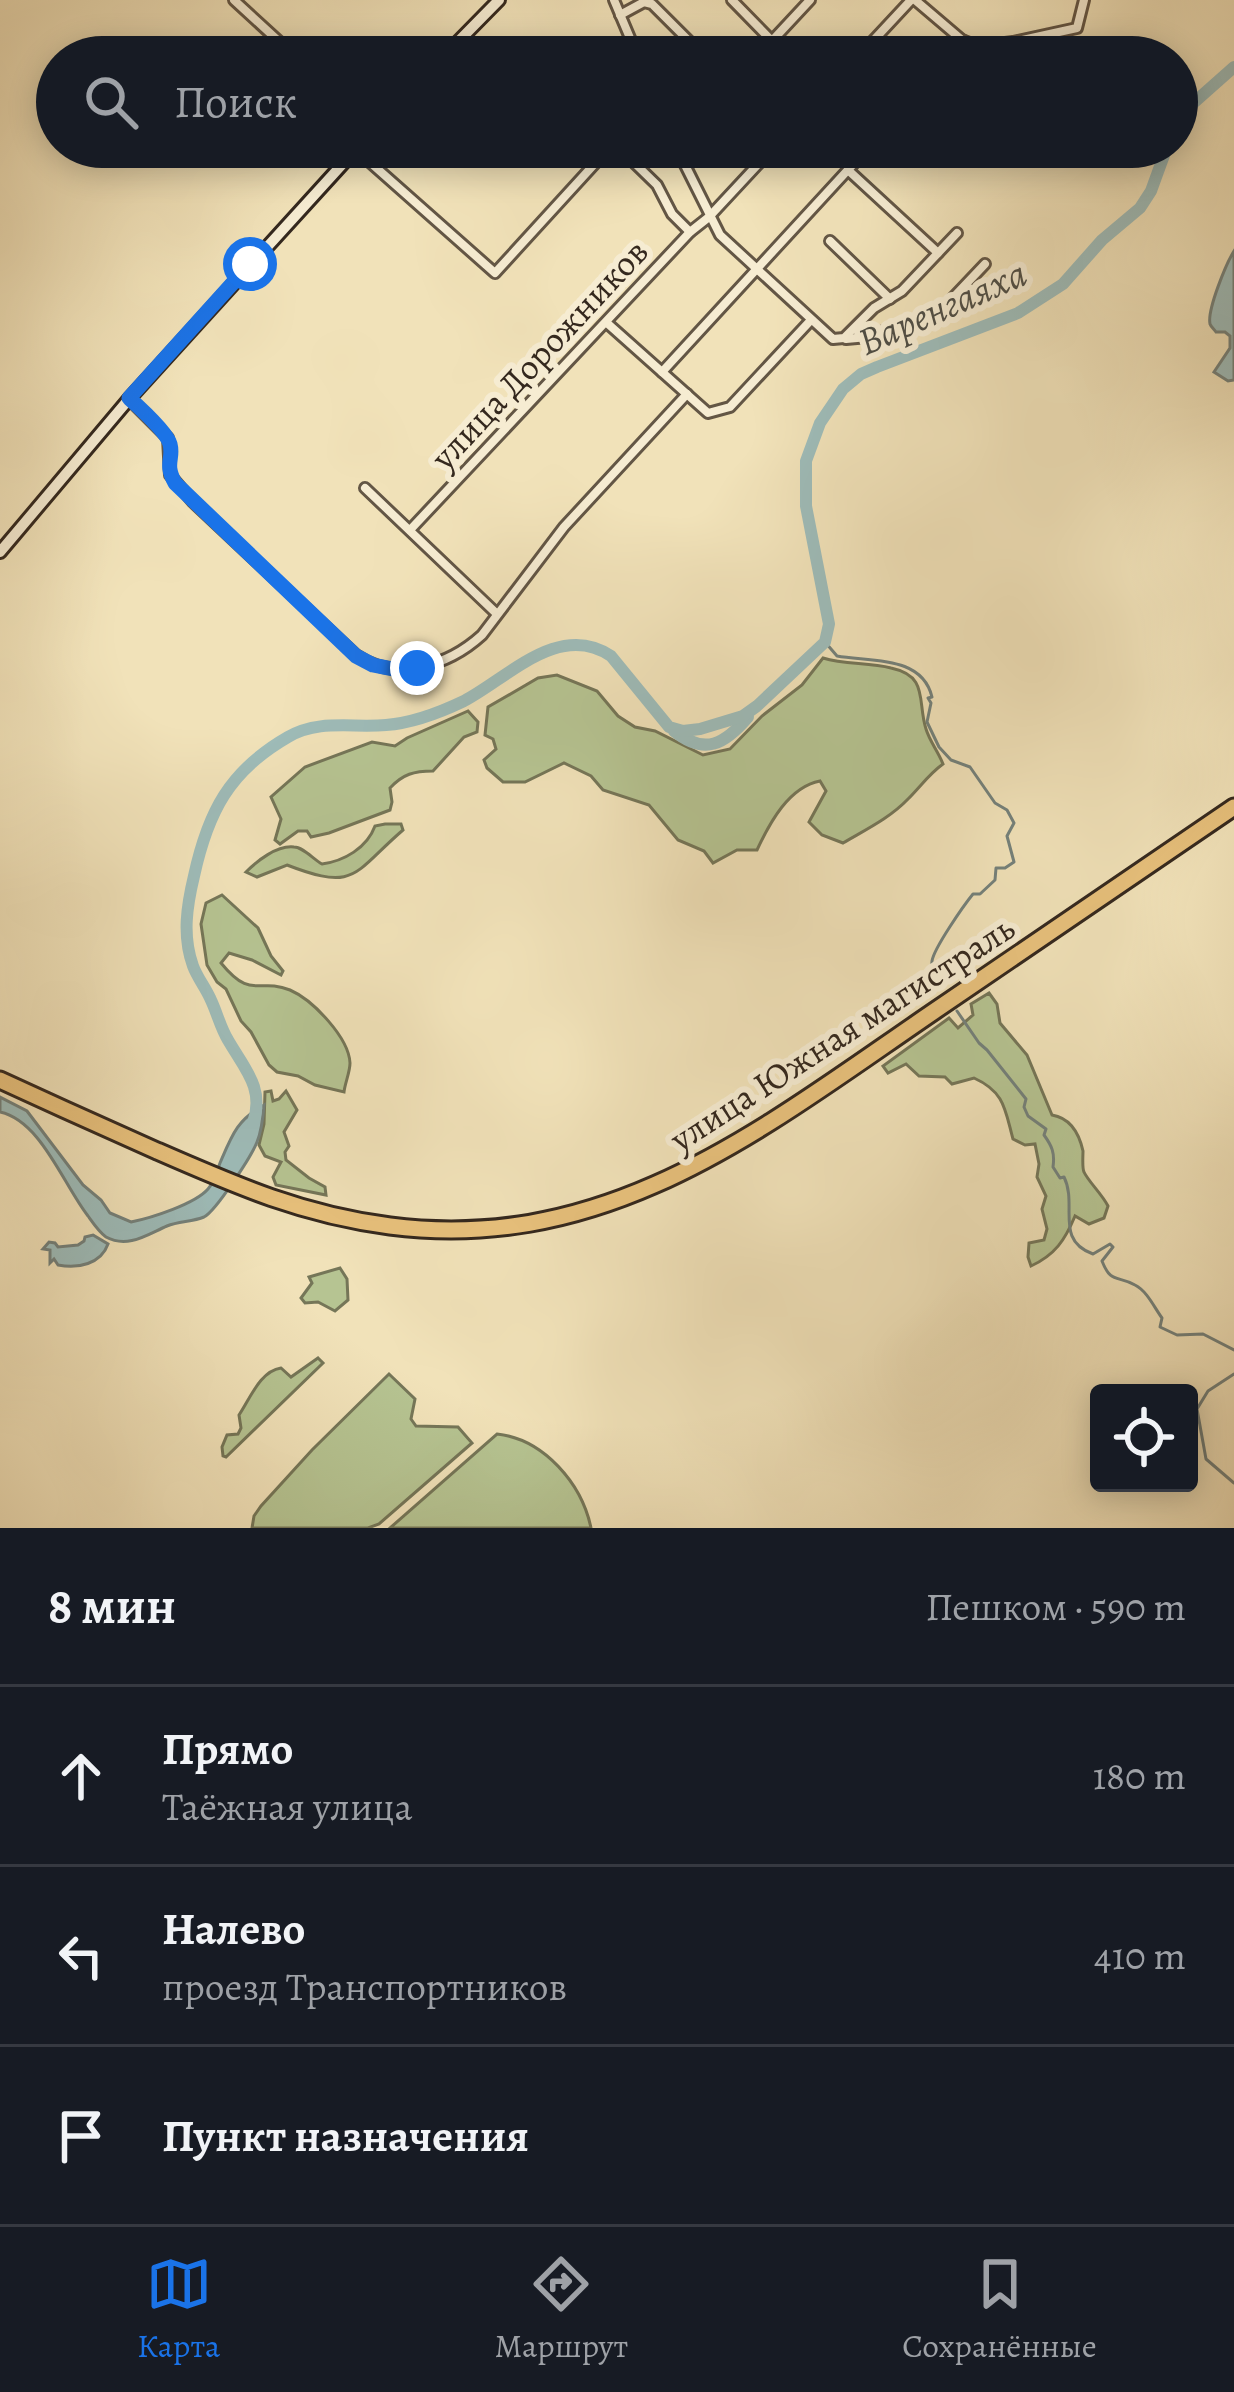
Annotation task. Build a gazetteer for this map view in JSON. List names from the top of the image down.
{
  "streets": {
    "highway": ["улица Южная магистраль"],
    "street": ["улица Дорожников"]
  },
  "water": ["Варенгаяха"],
  "page": {
    "search": "Поиск",
    "heading": ["8 мин", "Пешком · 590 m"],
    "list": [
      ["Прямо", "Таёжная улица", "180 m"],
      ["Налево", "проезд Транспортников", "410 m"],
      "Пункт назначения"
    ],
    "nav": ["Карта", "Маршрут", "Сохранённые"]
  }
}
